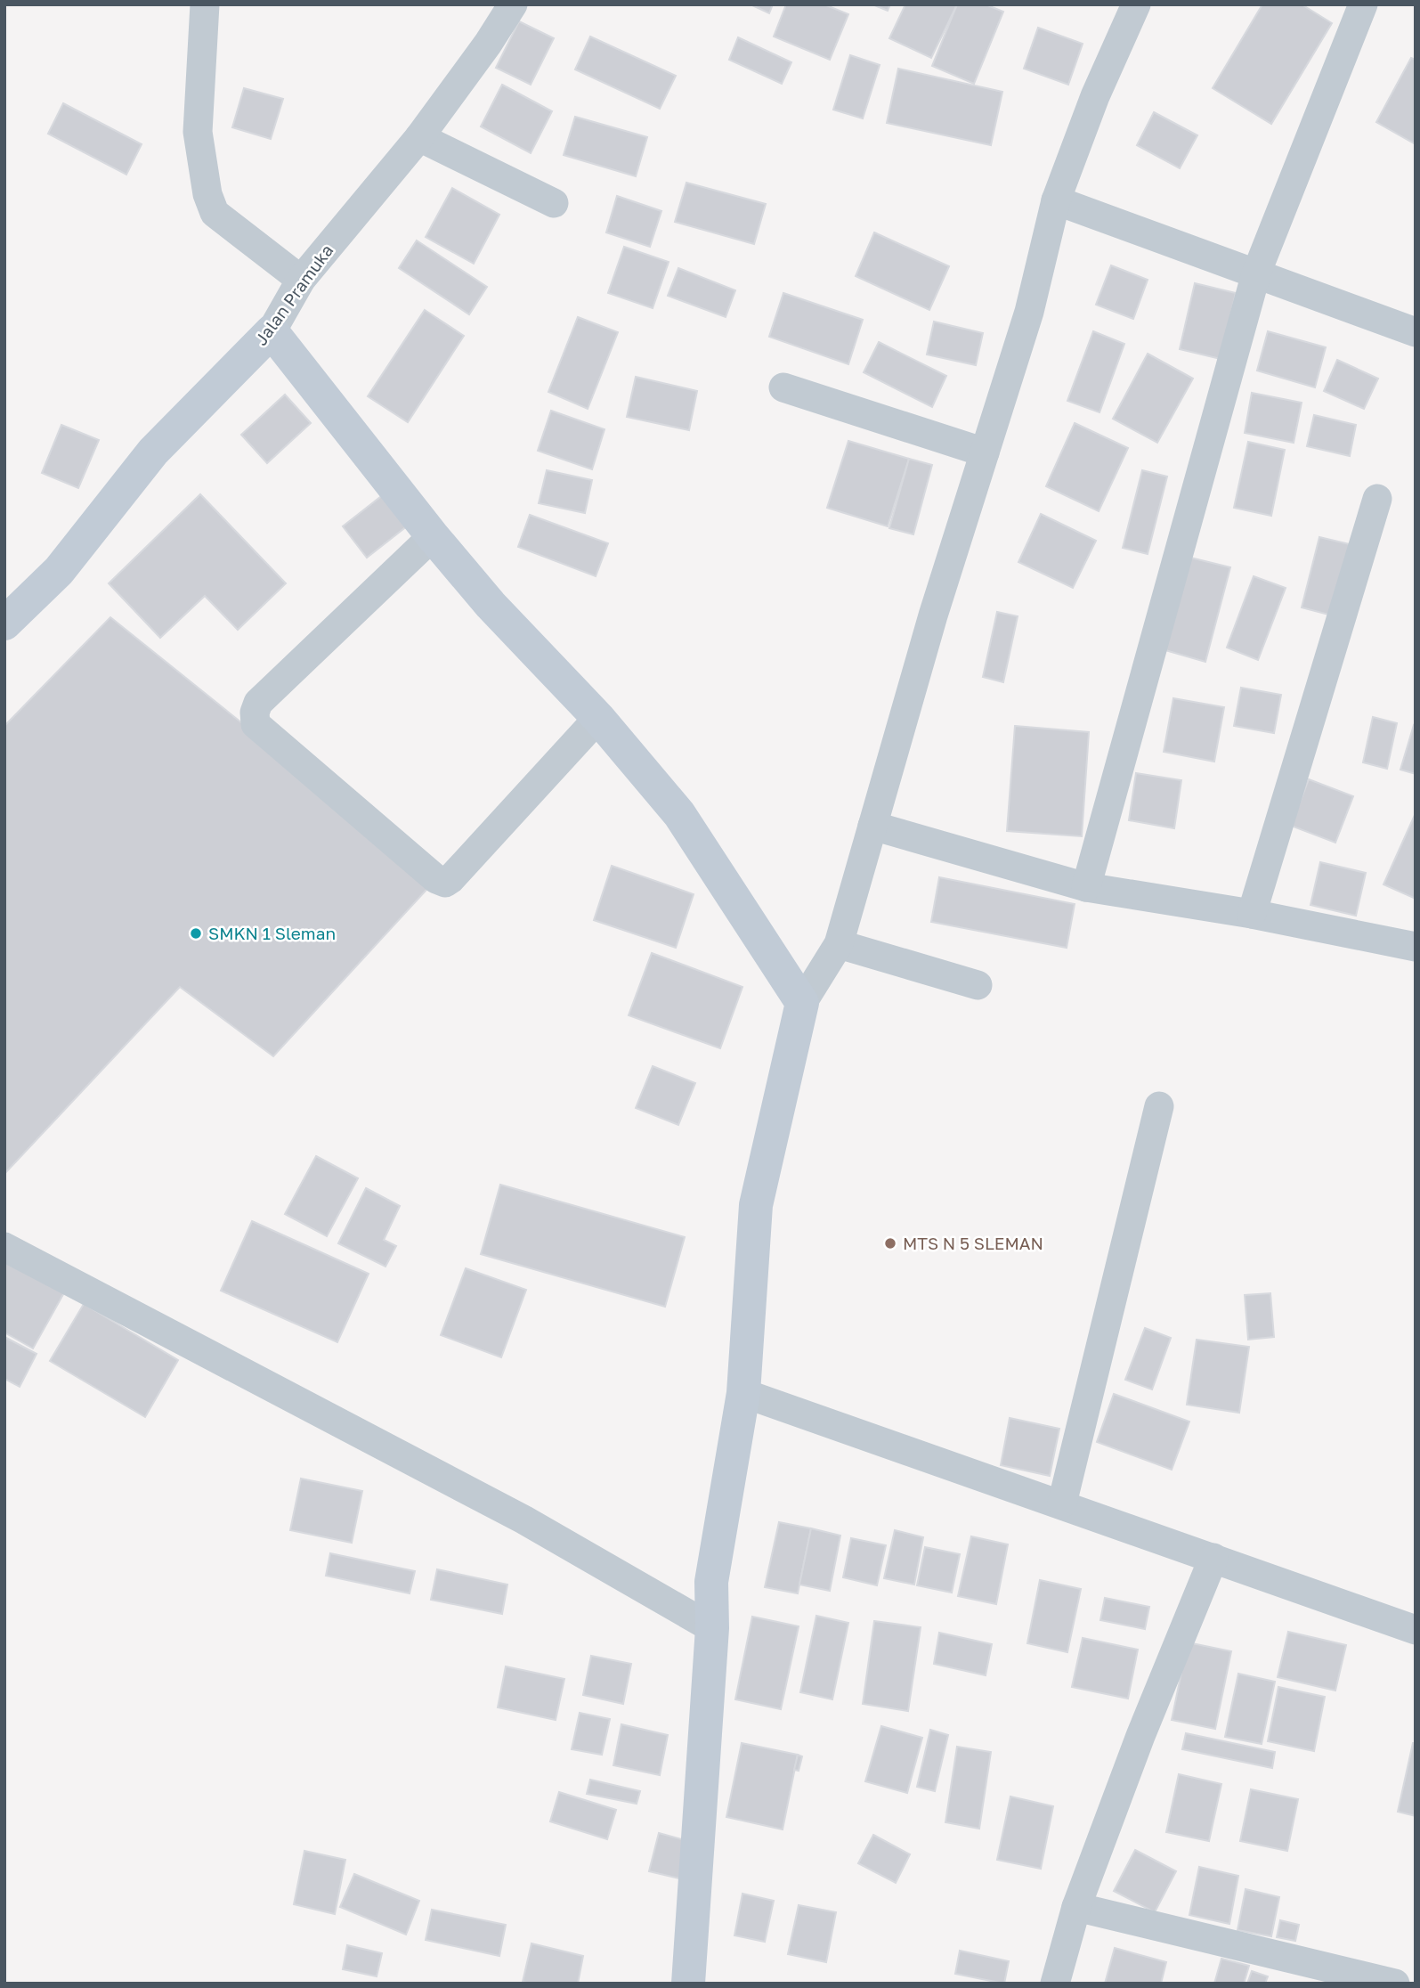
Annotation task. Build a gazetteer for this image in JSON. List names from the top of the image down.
{
  "streets": {
    "street": ["Jalan Pramuka"]
  },
  "places": ["SMKN 1 Sleman", "MTS N 5 SLEMAN"]
}
